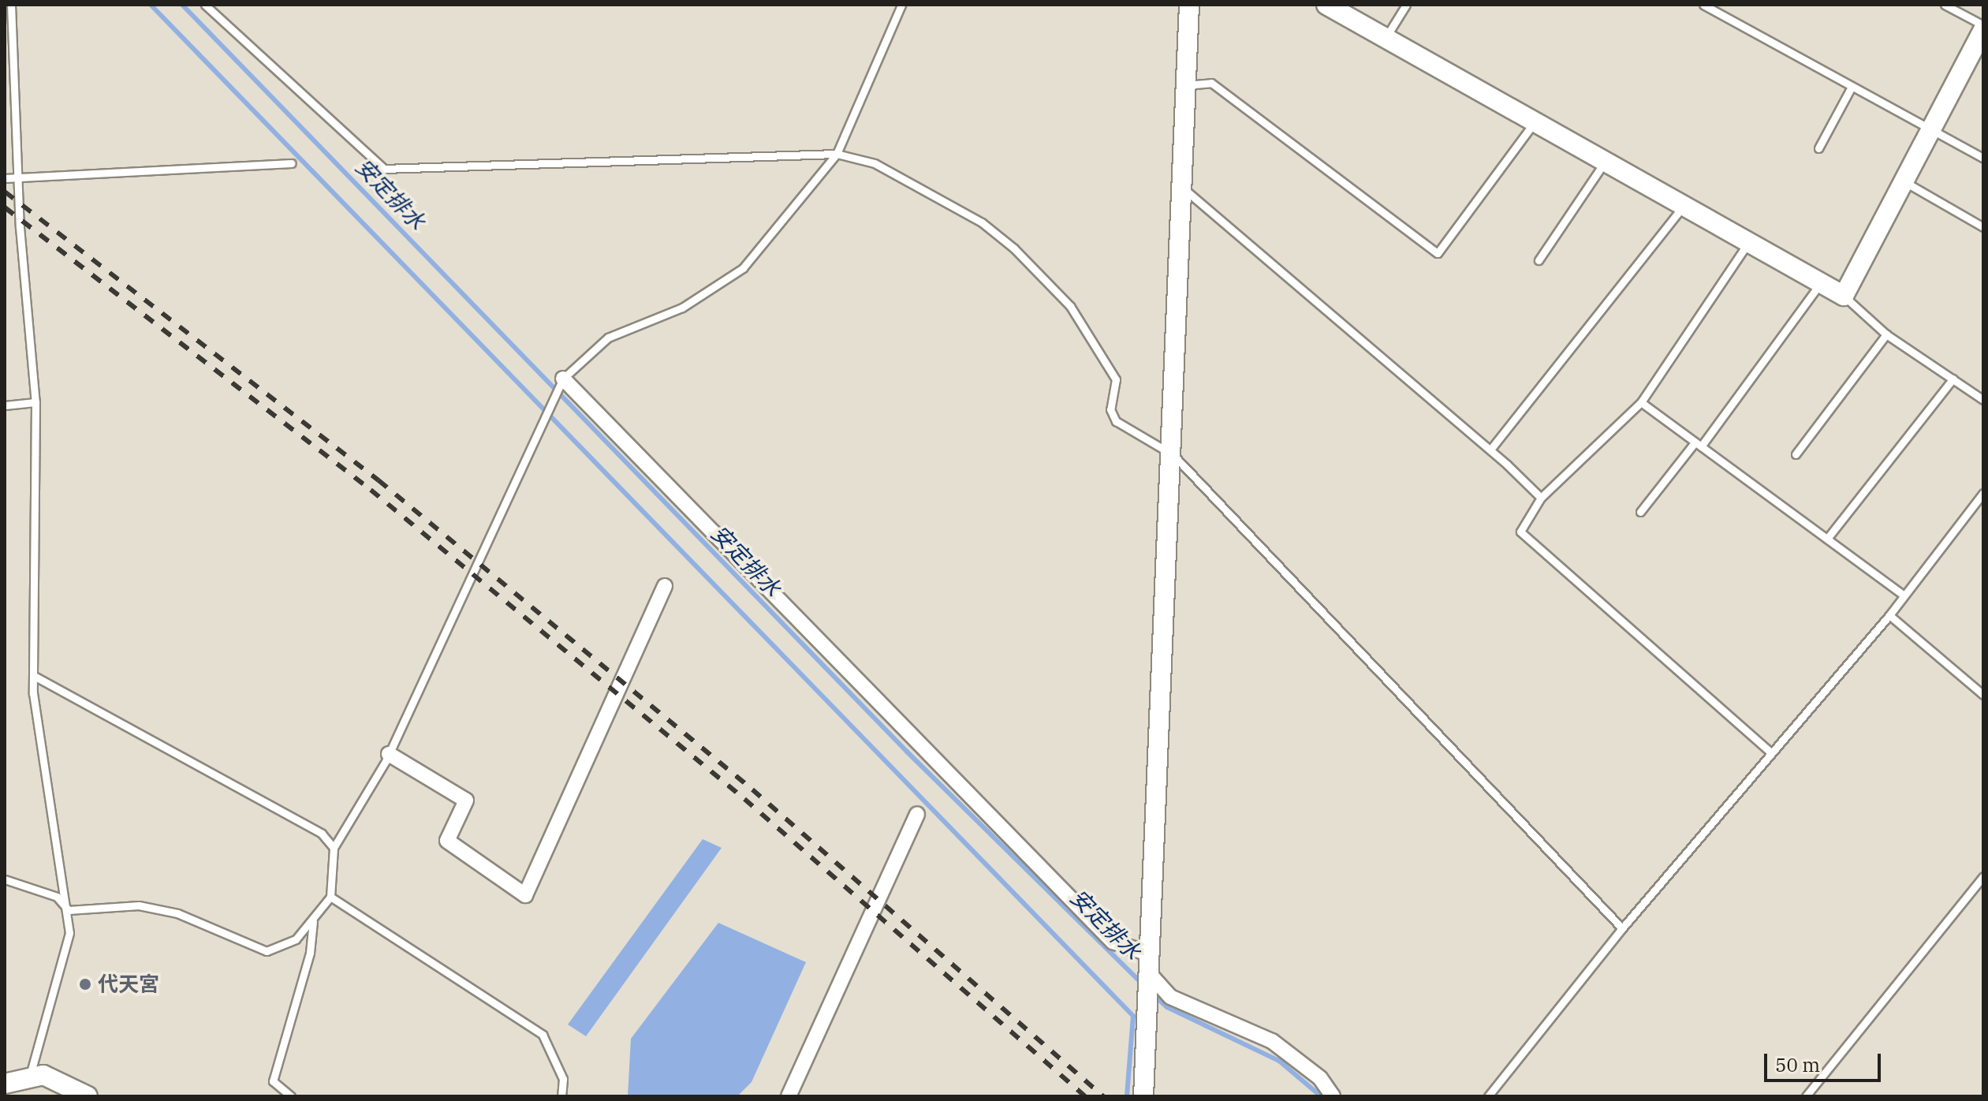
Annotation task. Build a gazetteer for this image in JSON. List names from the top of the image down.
{
  "water": ["安定排水"],
  "places": ["代天宮"],
  "scale_bar": "50 m"
}
